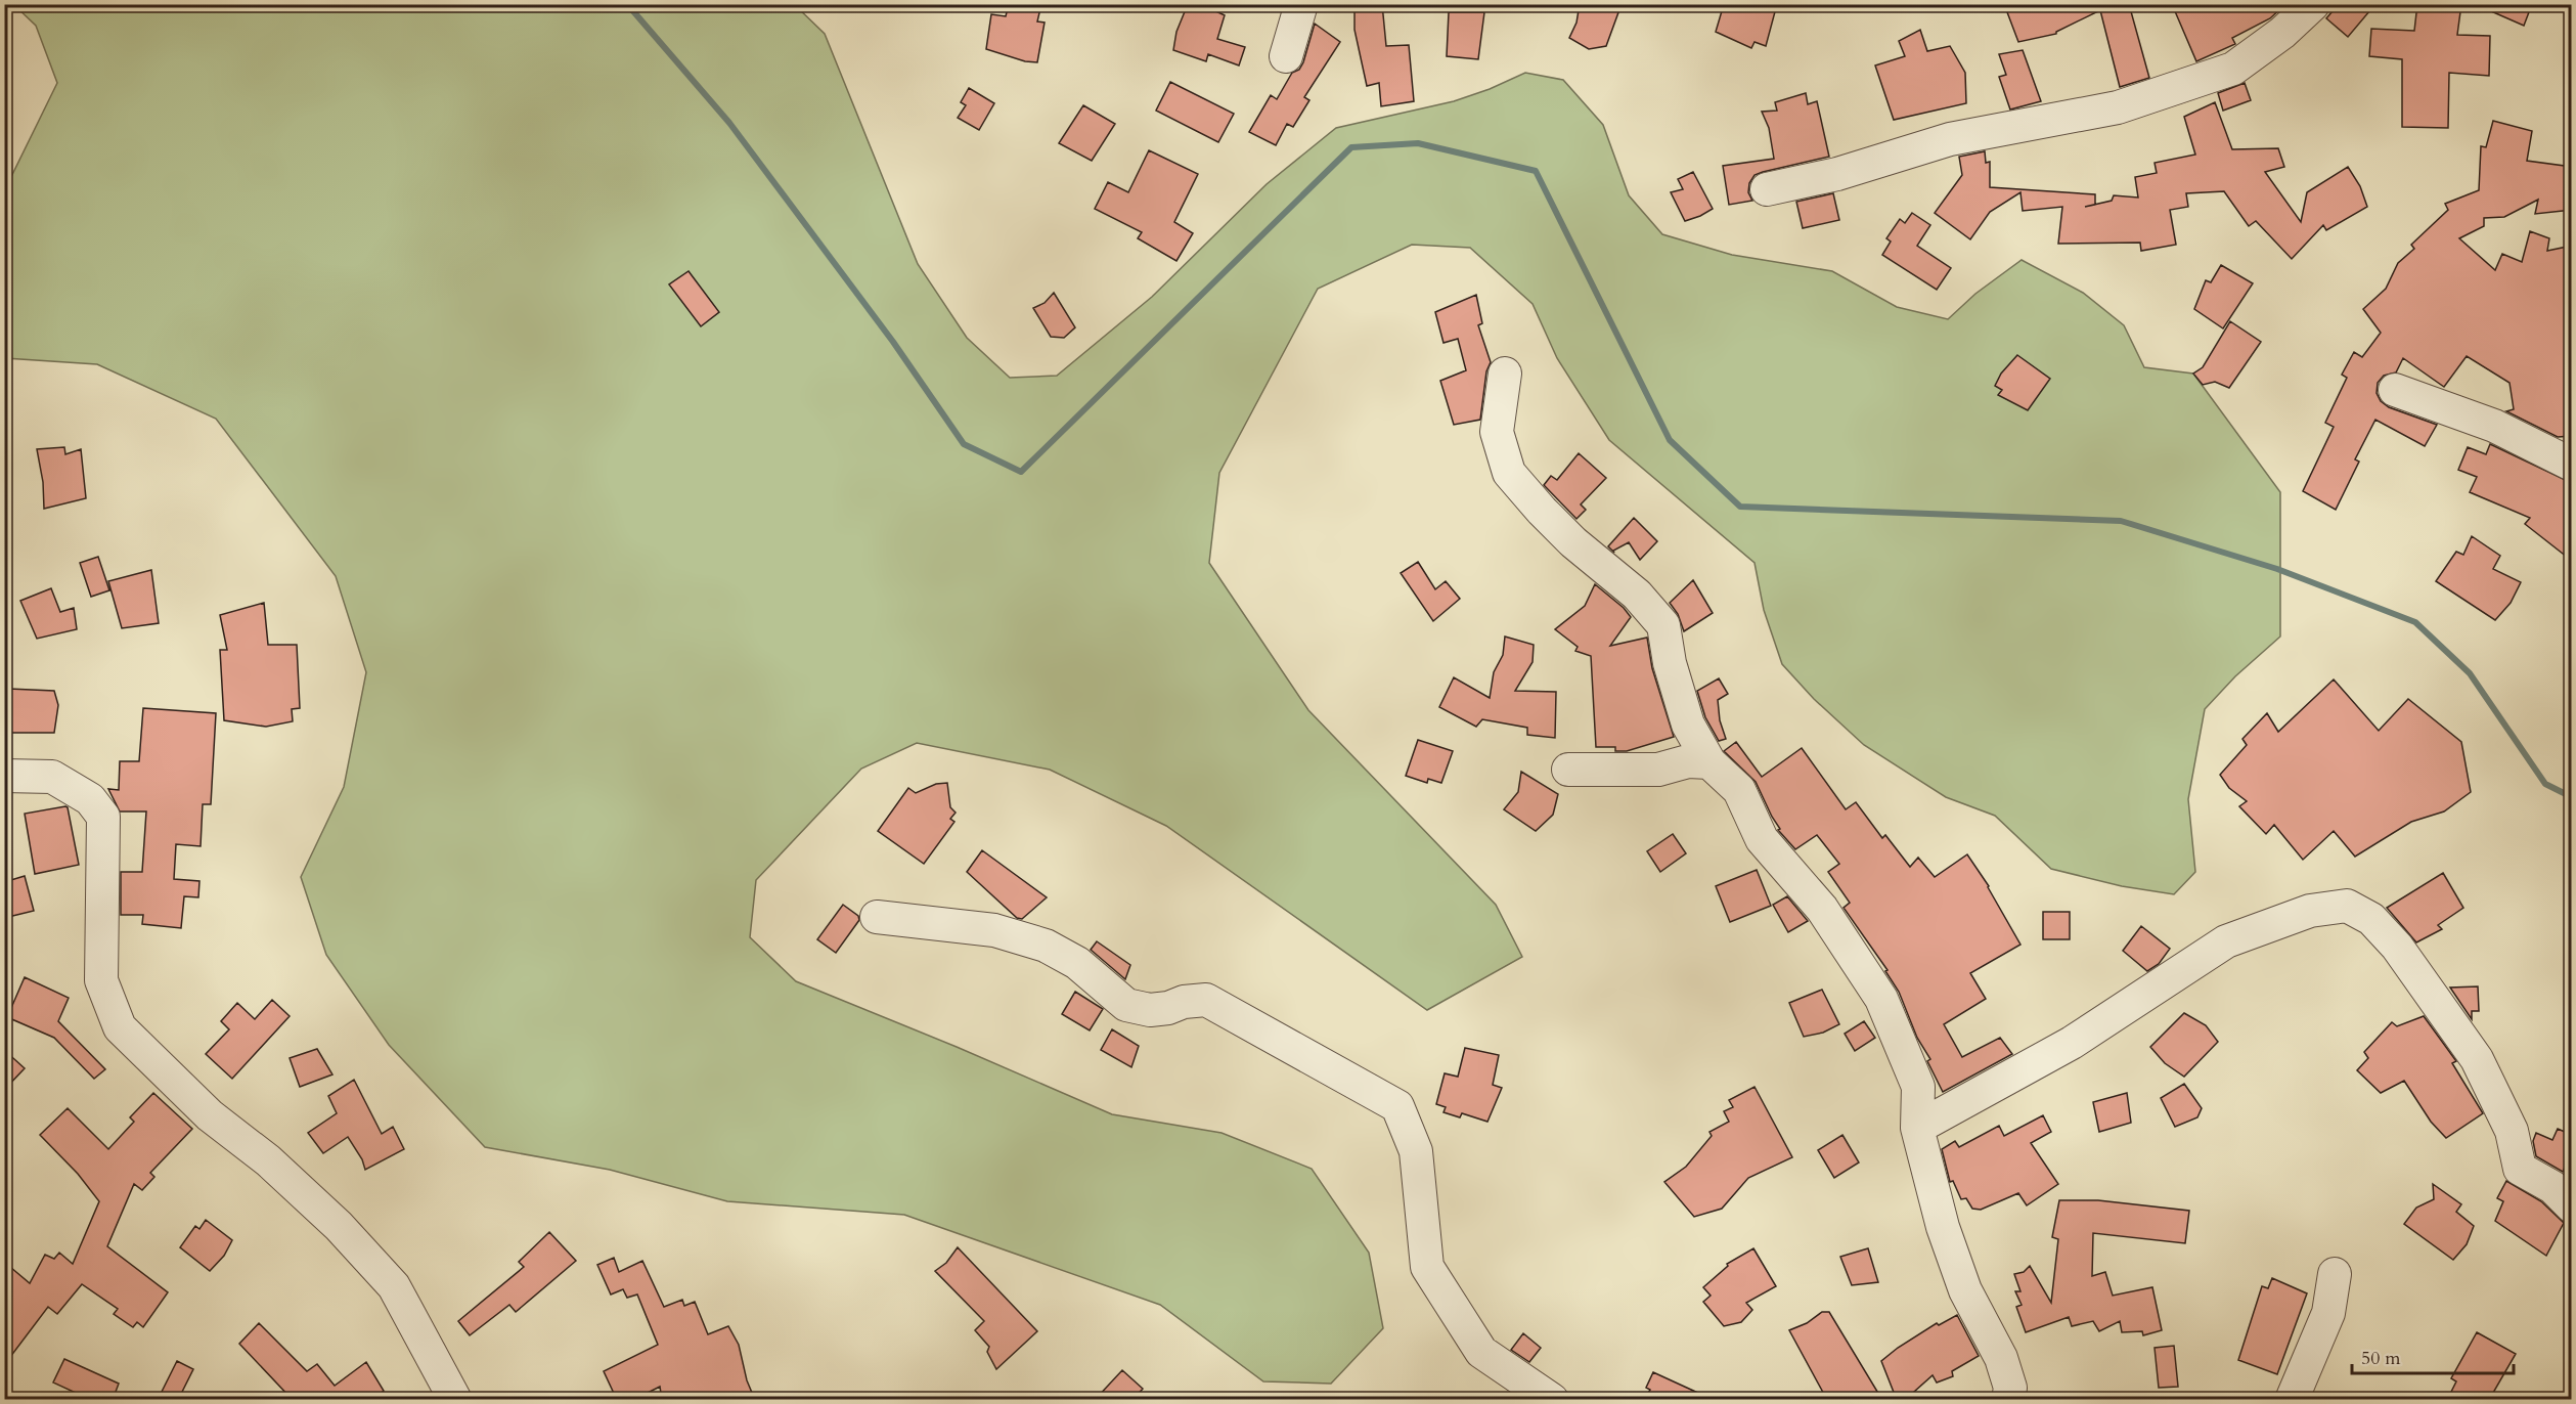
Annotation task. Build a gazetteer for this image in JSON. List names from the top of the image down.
{
  "scale_bar": "50 m"
}
